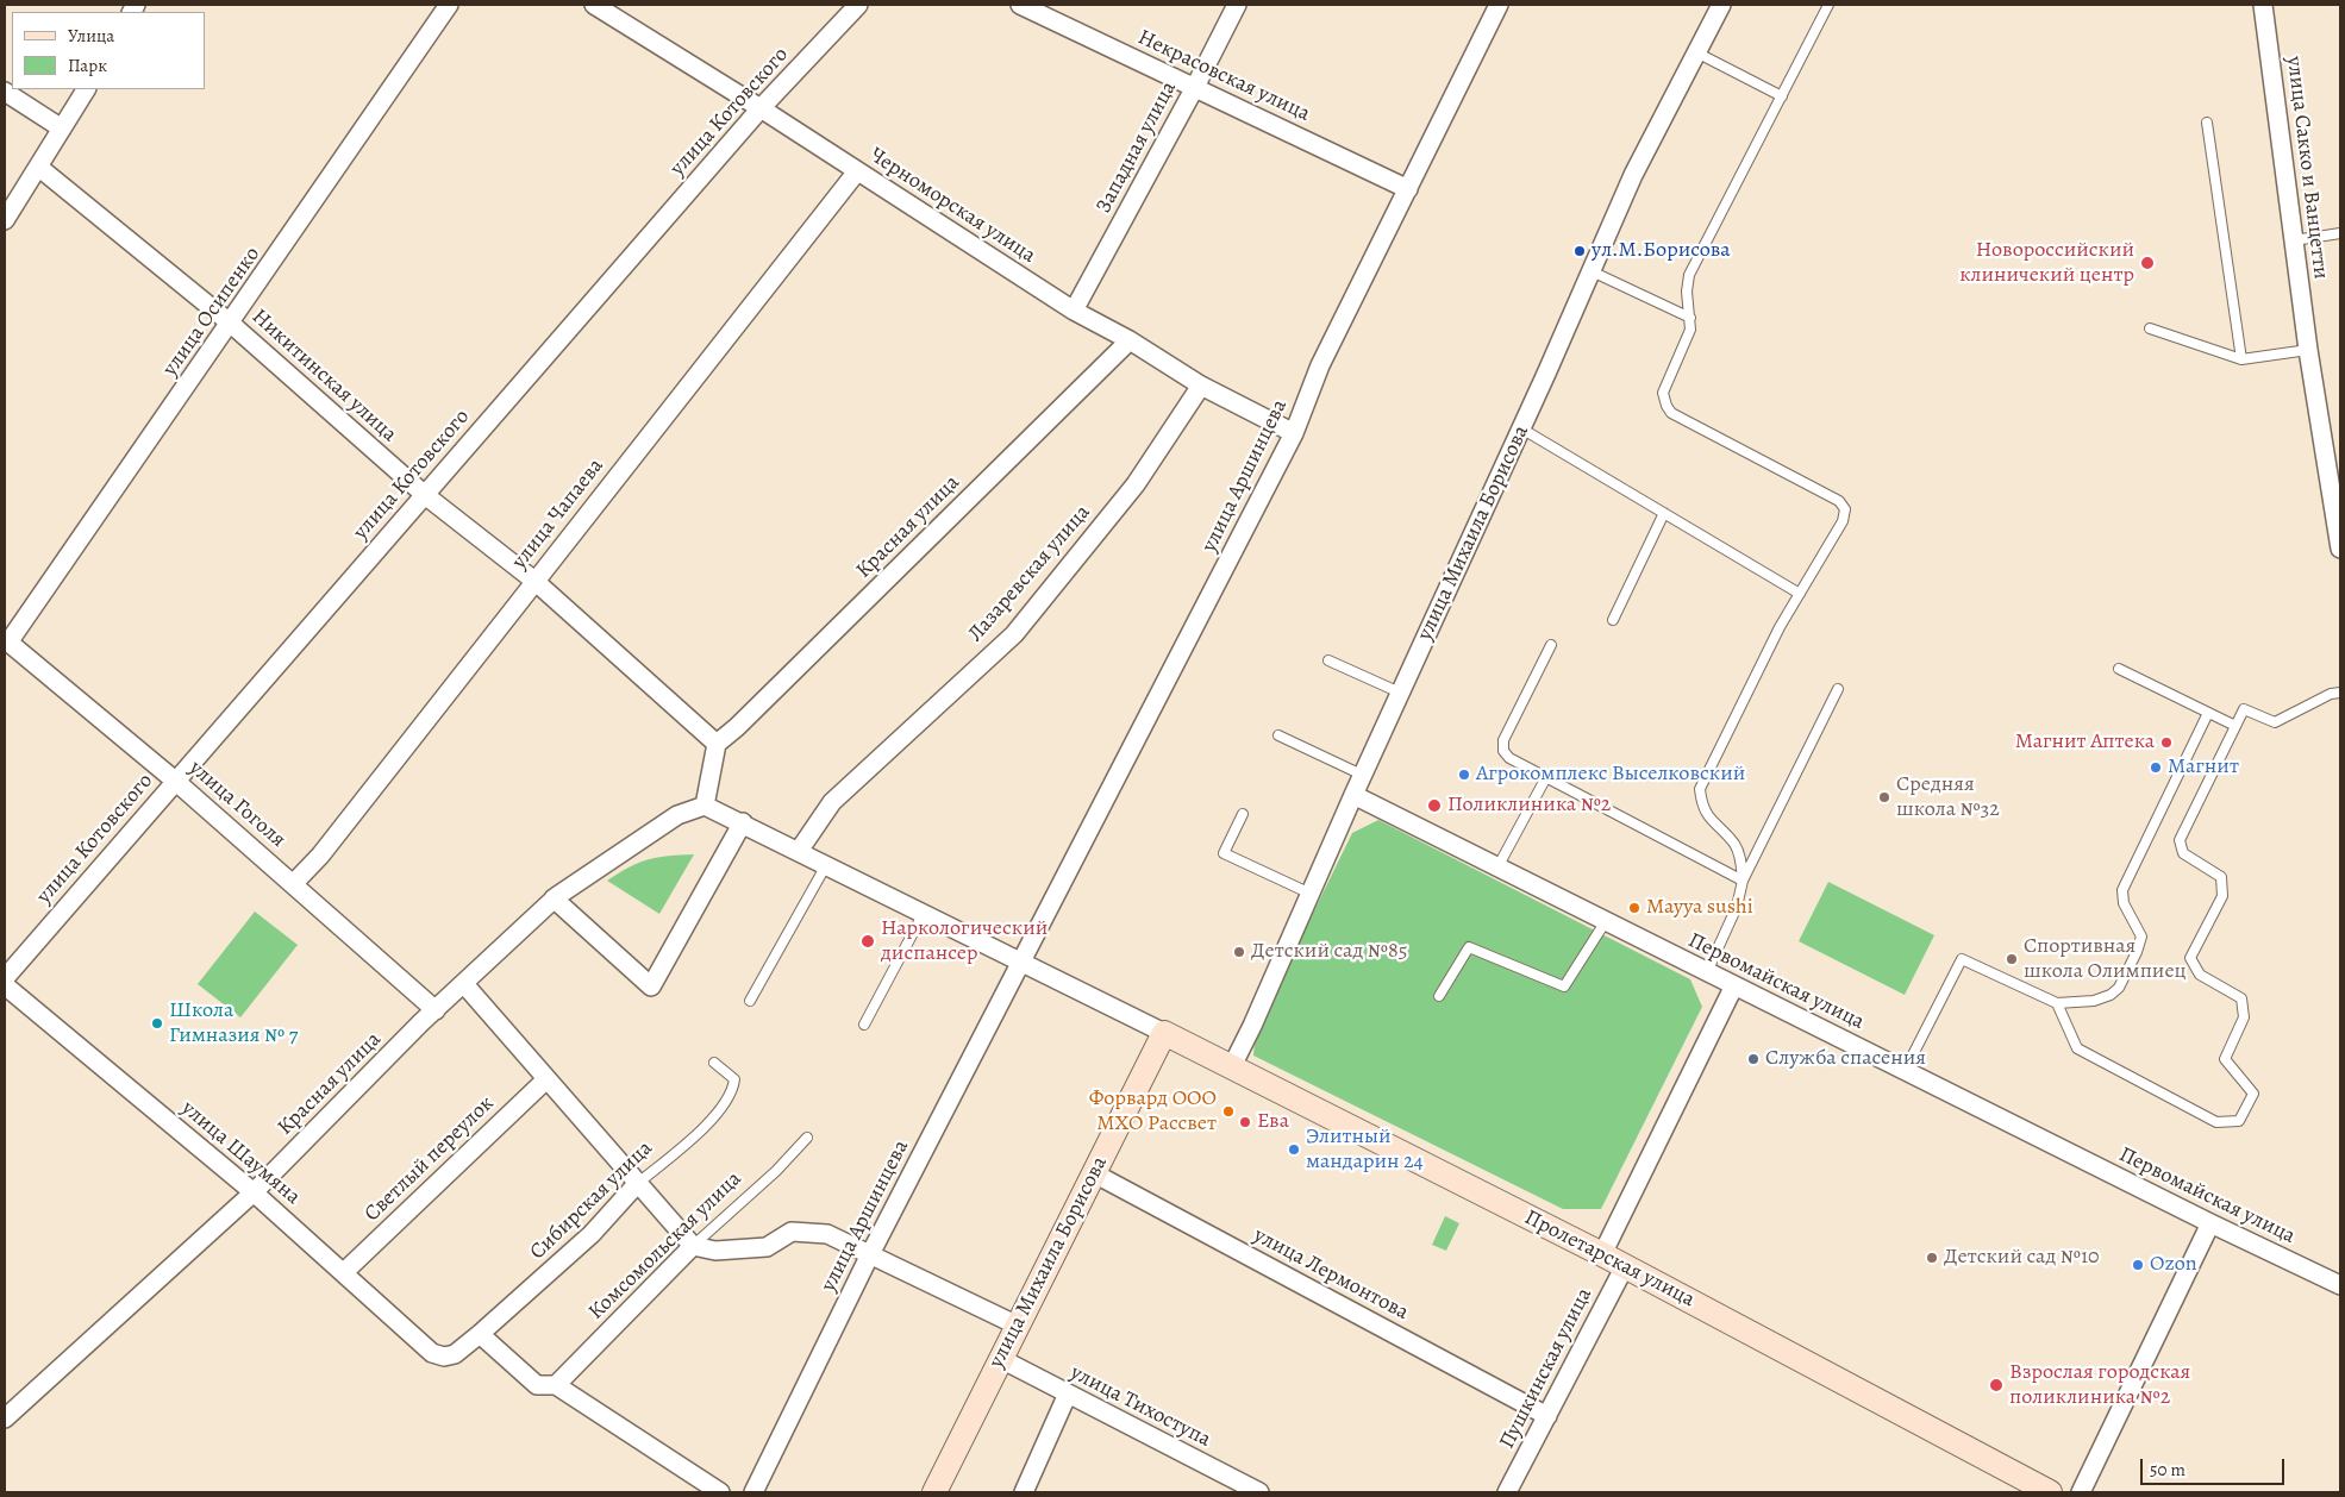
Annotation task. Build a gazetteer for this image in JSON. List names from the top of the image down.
{
  "streets": {
    "street": [
      "Некрасовская улица",
      "улица Котовского",
      "Западная улица",
      "улица Сакко и Ванцетти",
      "Черноморская улица",
      "улица Осипенко",
      "Никитинская улица",
      "улица Аршинцева",
      "улица Чапаева",
      "Красная улица",
      "улица Михаила Борисова",
      "Лазаревская улица",
      "улица Гоголя",
      "Первомайская улица",
      "улица Шаумяна",
      "Светлый переулок",
      "Сибирская улица",
      "Комсомольская улица",
      "Пролетарская улица",
      "улица Лермонтова",
      "Пушкинская улица",
      "улица Тихоступа"
    ]
  },
  "crossings": [
    ["Некрасовская улица", "Западная улица"],
    ["Некрасовская улица", "улица Аршинцева"],
    ["улица Котовского", "Черноморская улица"],
    ["улица Котовского", "Никитинская улица"],
    ["улица Котовского", "улица Гоголя"],
    ["Западная улица", "Черноморская улица"],
    ["Черноморская улица", "улица Аршинцева"],
    ["Черноморская улица", "улица Чапаева"],
    ["Черноморская улица", "Красная улица"],
    ["Черноморская улица", "Лазаревская улица"],
    ["улица Осипенко", "Никитинская улица"],
    ["улица Осипенко", "улица Гоголя"],
    ["Никитинская улица", "улица Чапаева"],
    ["Никитинская улица", "Красная улица"],
    ["улица Чапаева", "улица Гоголя"],
    ["Красная улица", "улица Гоголя"],
    ["Красная улица", "улица Шаумяна"],
    ["улица Михаила Борисова", "Первомайская улица"],
    ["улица Михаила Борисова", "Пролетарская улица"],
    ["улица Михаила Борисова", "улица Лермонтова"],
    ["улица Михаила Борисова", "улица Тихоступа"],
    ["улица Шаумяна", "Светлый переулок"],
    ["улица Шаумяна", "Сибирская улица"],
    ["Пролетарская улица", "Пушкинская улица"],
    ["улица Лермонтова", "Пушкинская улица"]
  ],
  "places": [
    "ул.М.Борисова",
    "Новороссийский клиничекий центр",
    "Магнит Аптека",
    "Магнит",
    "Агрокомплекс Выселковский",
    "Средняя школа №32",
    "Поликлиника №2",
    "Mayya sushi",
    "Наркологический диспансер",
    "Детский сад №85",
    "Спортивная школа Олимпиец",
    "Школа Гимназия № 7",
    "Служба спасения",
    "Форвард ООО МХО Рассвет",
    "Ева",
    "Элитный мандарин 24",
    "Детский сад №10",
    "Ozon",
    "Взрослая городская поликлиника №2"
  ],
  "legend": ["Улица", "Парк"],
  "scale_bar": "50 m"
}
